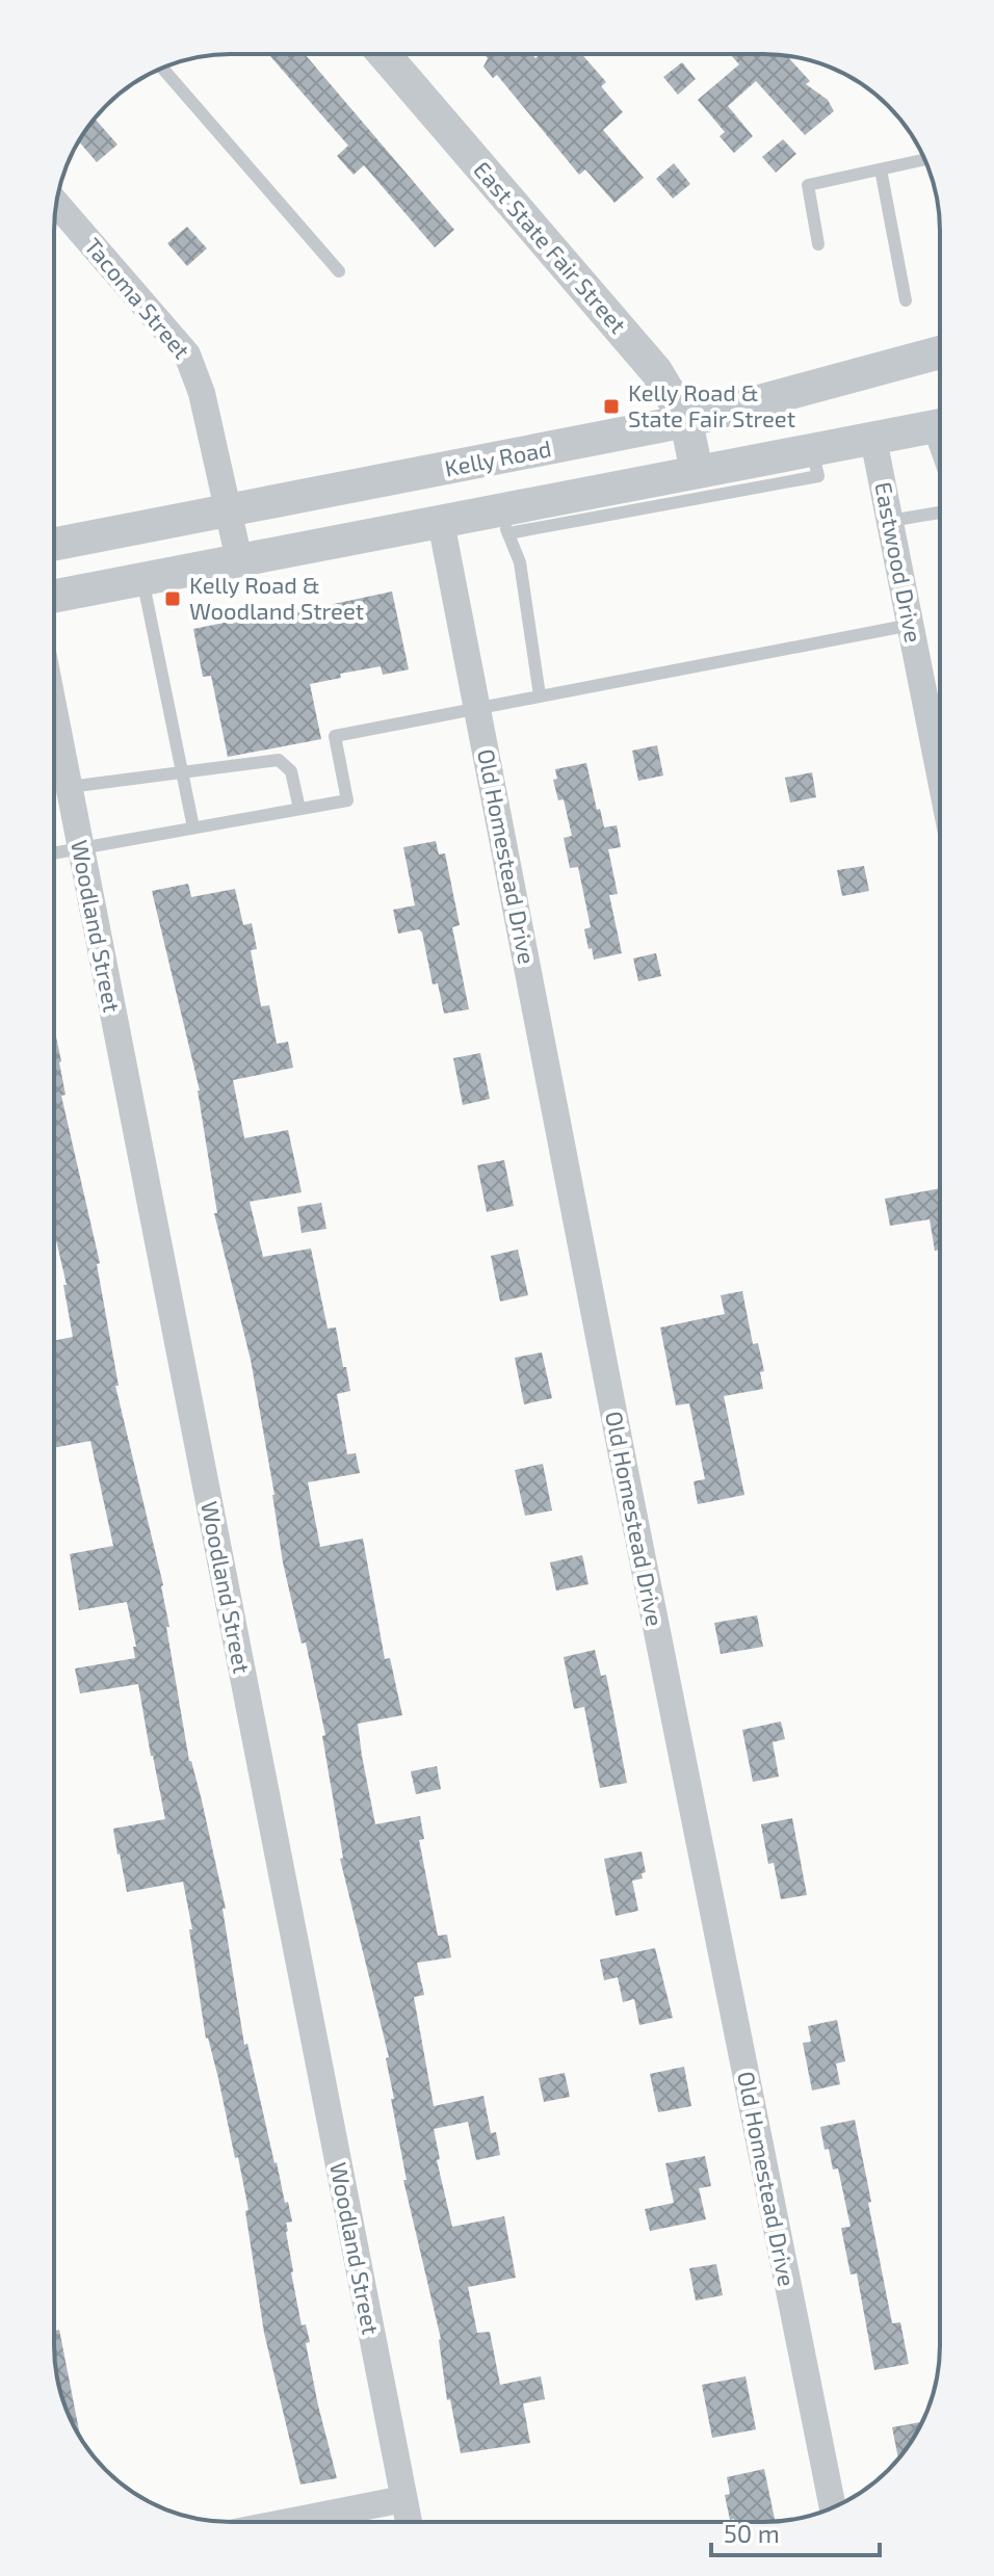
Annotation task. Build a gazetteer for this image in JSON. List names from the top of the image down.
{
  "streets": {
    "street": [
      "East State Fair Street",
      "Tacoma Street",
      "Kelly Road",
      "Eastwood Drive",
      "Old Homestead Drive",
      "Woodland Street"
    ]
  },
  "crossings": [
    ["East State Fair Street", "Kelly Road"],
    ["Tacoma Street", "Kelly Road"]
  ],
  "places": {
    "transit": ["Kelly Road & State Fair Street", "Kelly Road & Woodland Street"]
  },
  "scale_bar": "50 m"
}
